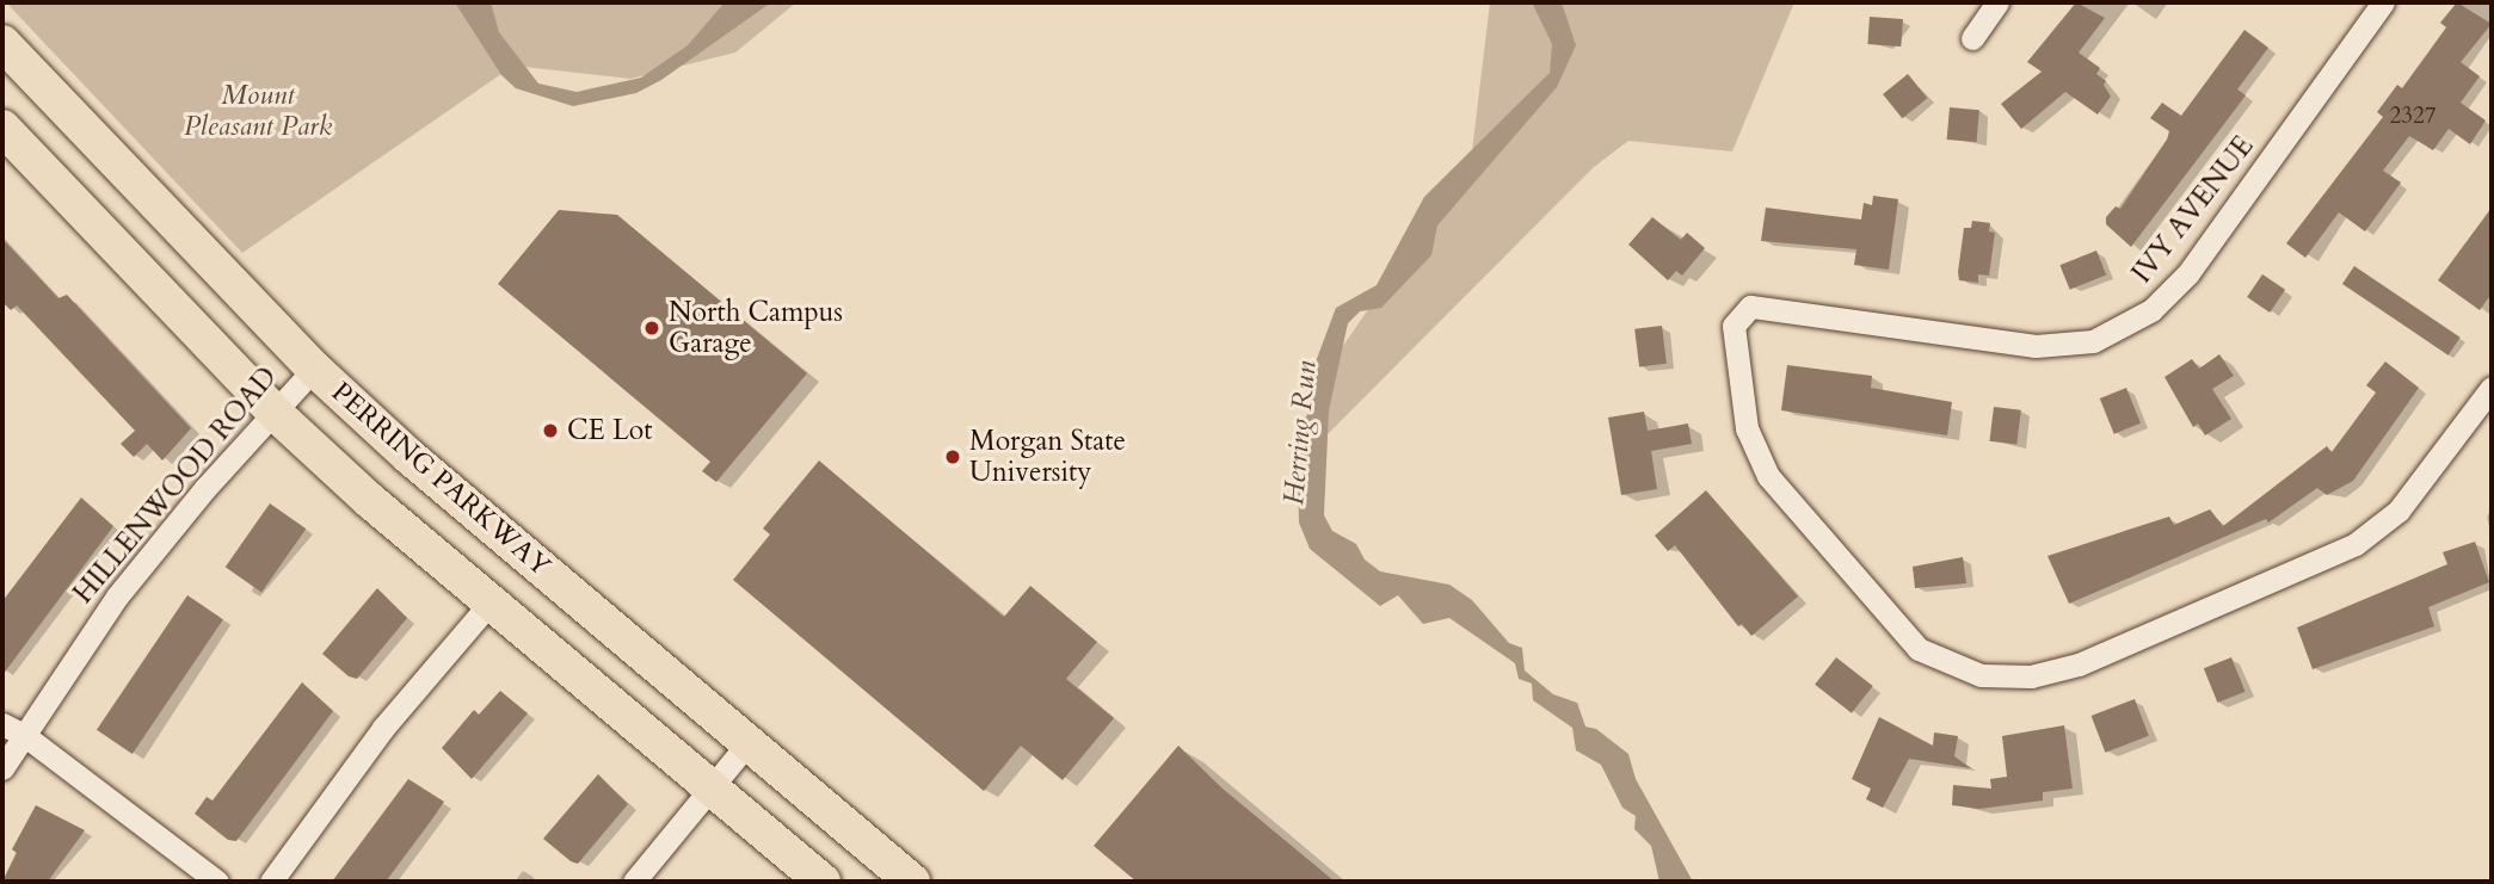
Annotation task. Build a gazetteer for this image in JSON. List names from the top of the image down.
{
  "streets": {
    "main road": ["PERRING PARKWAY"],
    "street": ["IVY AVENUE", "HILLENWOOD ROAD"]
  },
  "crossings": [
    ["PERRING PARKWAY", "HILLENWOOD ROAD"]
  ],
  "water": ["Herring Run"],
  "parks": ["Mount Pleasant Park"],
  "places": ["North Campus Garage", "CE Lot", "Morgan State University"],
  "house_numbers": ["2327"]
}
